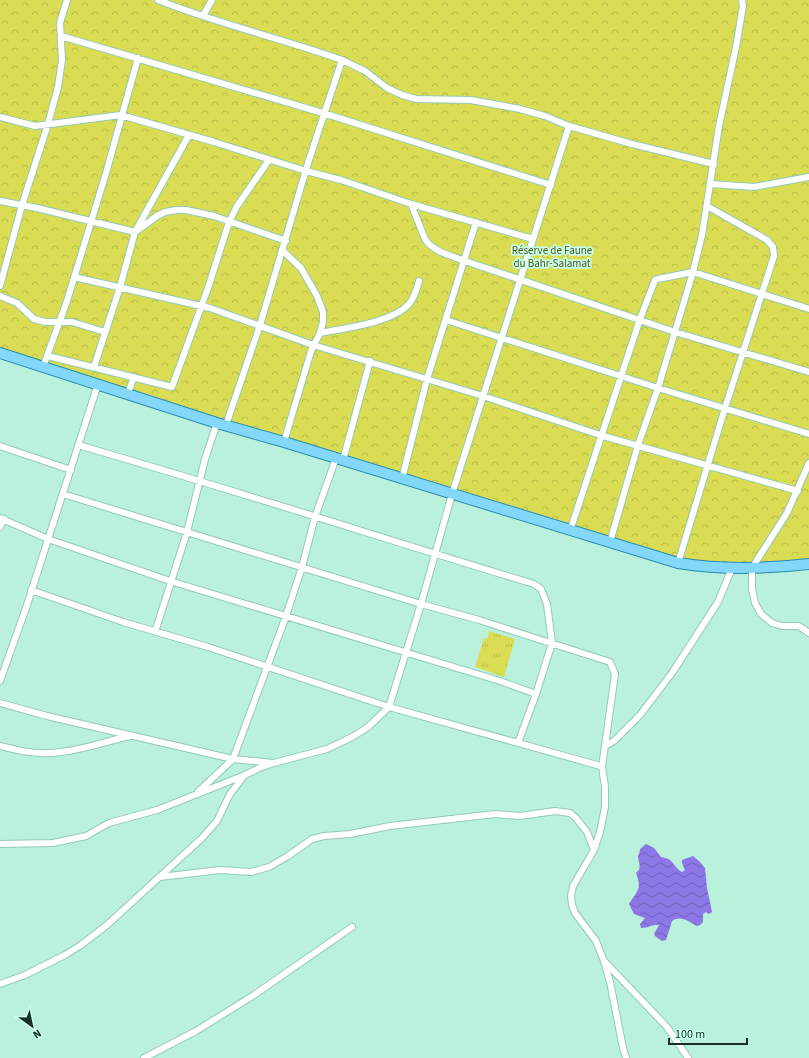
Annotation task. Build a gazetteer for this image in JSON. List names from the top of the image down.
{
  "parks": ["Réserve de Faune du Bahr-Salamat"],
  "scale_bar": "100 m",
  "north": "bottom right"
}
